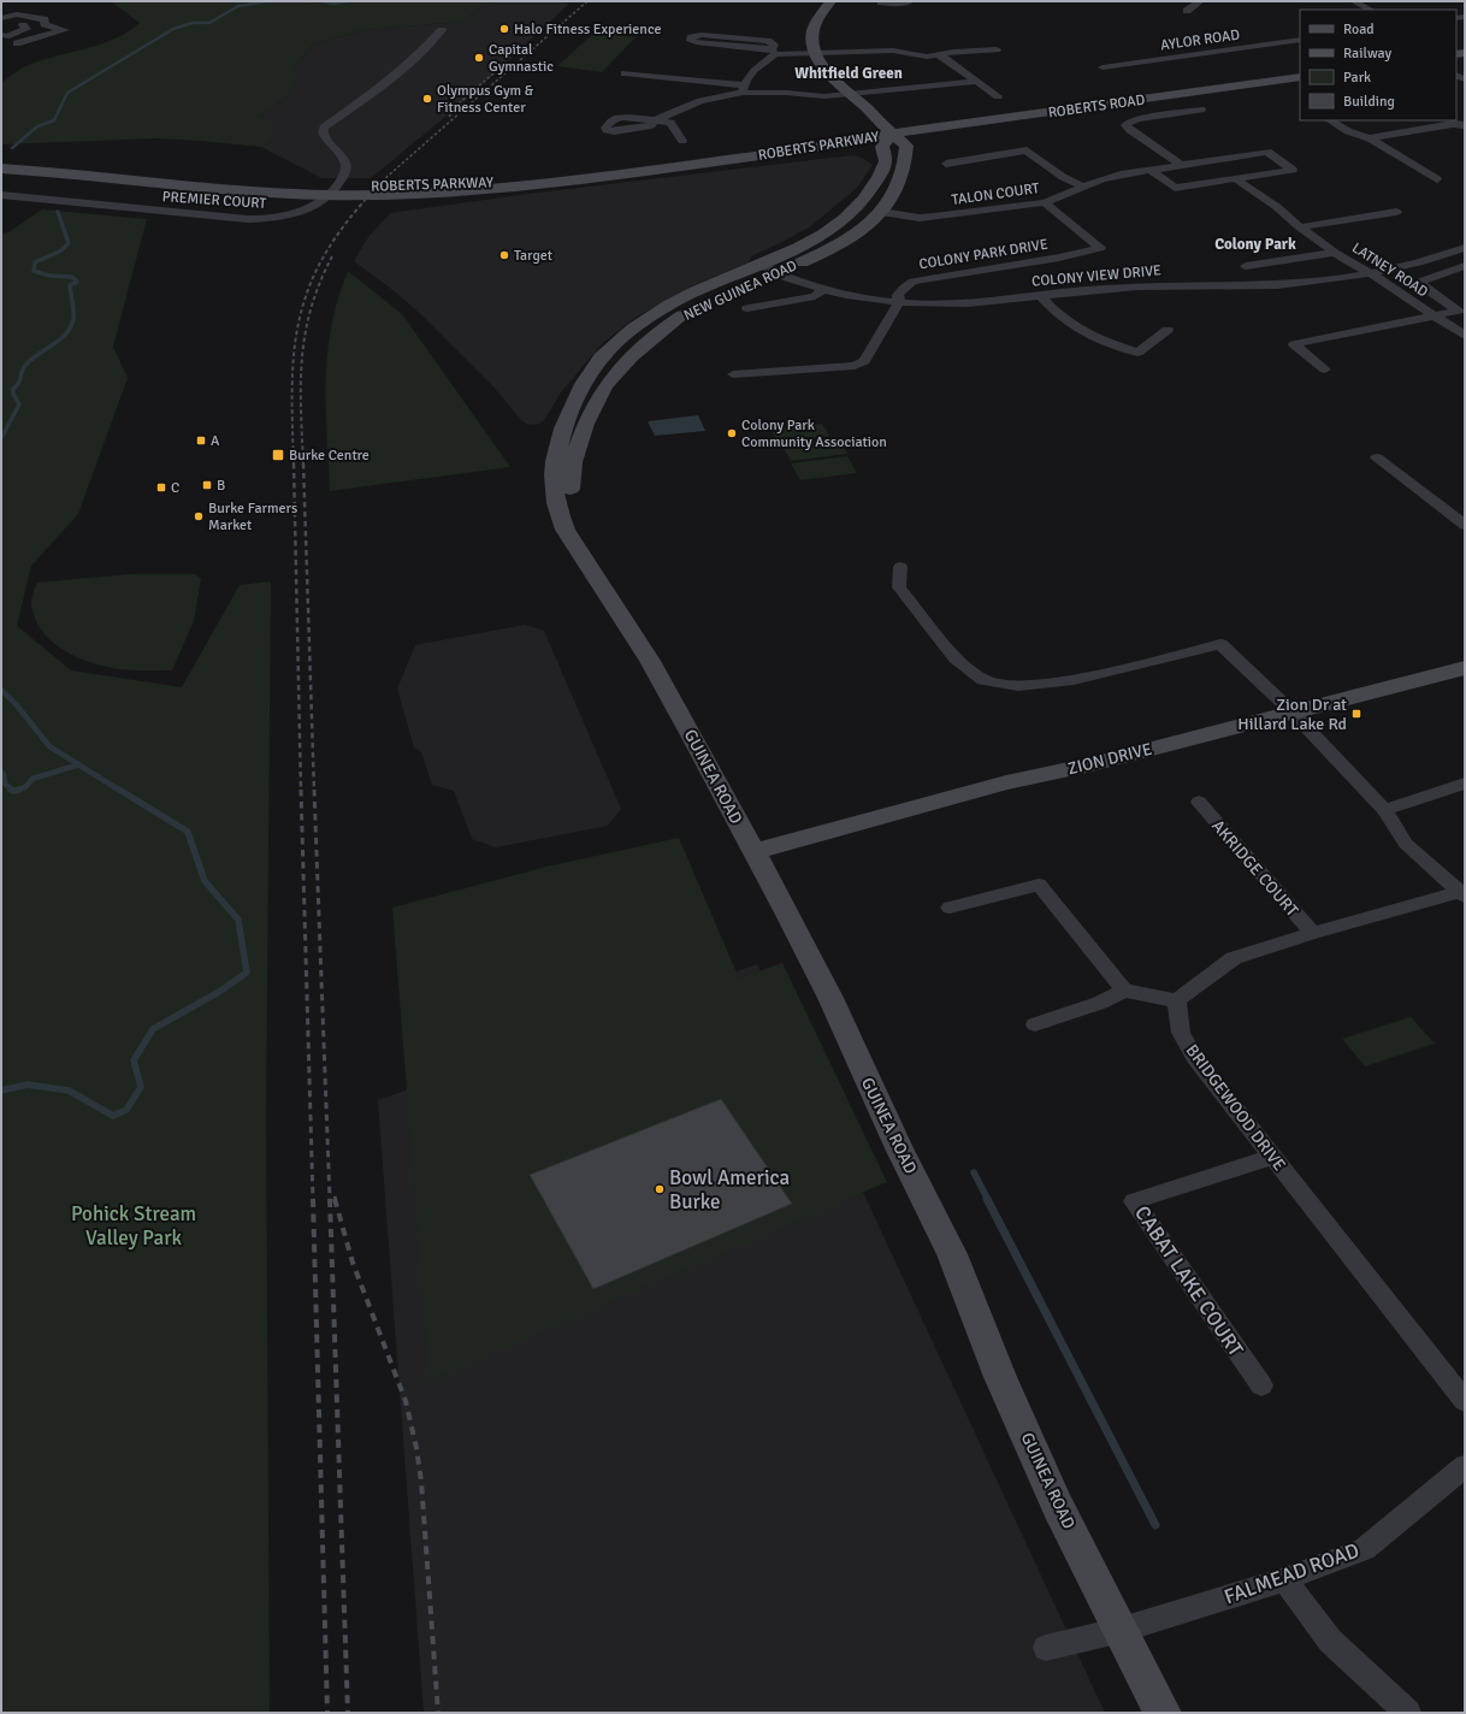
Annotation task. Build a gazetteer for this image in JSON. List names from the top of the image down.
{
  "streets": {
    "main road": [
      "ROBERTS ROAD",
      "ROBERTS PARKWAY",
      "NEW GUINEA ROAD",
      "ZION DRIVE",
      "GUINEA ROAD"
    ],
    "street": [
      "AYLOR ROAD",
      "TALON COURT",
      "PREMIER COURT",
      "COLONY PARK DRIVE",
      "LATNEY ROAD",
      "COLONY VIEW DRIVE",
      "AKRIDGE COURT",
      "BRIDGEWOOD DRIVE",
      "CABAT LAKE COURT",
      "FALMEAD ROAD"
    ]
  },
  "crossings": [
    ["ROBERTS ROAD", "ROBERTS PARKWAY"],
    ["ROBERTS ROAD", "NEW GUINEA ROAD"],
    ["ROBERTS PARKWAY", "NEW GUINEA ROAD"],
    ["TALON COURT", "COLONY PARK DRIVE"],
    ["TALON COURT", "NEW GUINEA ROAD"],
    ["COLONY PARK DRIVE", "COLONY VIEW DRIVE"],
    ["LATNEY ROAD", "COLONY VIEW DRIVE"],
    ["COLONY VIEW DRIVE", "NEW GUINEA ROAD"],
    ["NEW GUINEA ROAD", "GUINEA ROAD"],
    ["ZION DRIVE", "GUINEA ROAD"],
    ["GUINEA ROAD", "FALMEAD ROAD"],
    ["BRIDGEWOOD DRIVE", "CABAT LAKE COURT"]
  ],
  "districts": ["Whitfield Green", "Colony Park"],
  "parks": ["Pohick Stream Valley Park"],
  "places": {
    "other": [
      "Halo Fitness Experience",
      "Capital Gymnastic",
      "Olympus Gym & Fitness Center",
      "Target",
      "Colony Park Community Association",
      "Burke Farmers Market",
      "Bowl America Burke"
    ],
    "transit": [
      "A",
      "Burke Centre",
      "B",
      "C",
      "Zion Dr at Hillard Lake Rd"
    ]
  },
  "legend": [
    "Road",
    "Railway",
    "Park",
    "Building"
  ]
}
